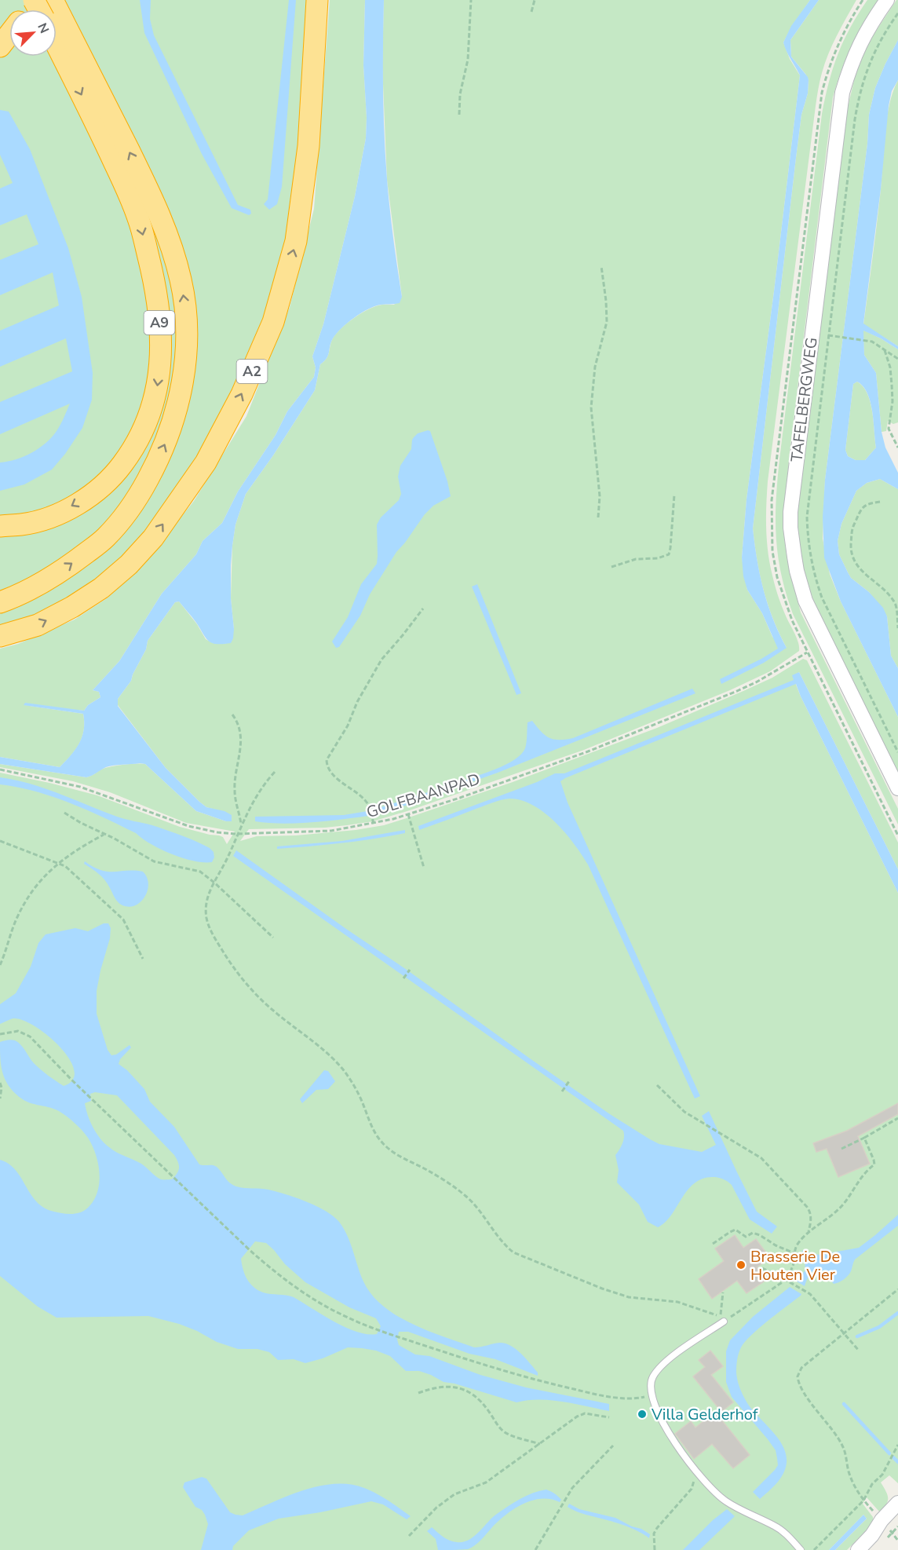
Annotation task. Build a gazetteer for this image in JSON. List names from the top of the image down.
{
  "streets": {
    "highway": ["A9", "A2"],
    "street": ["TAFELBERGWEG"],
    "path": ["GOLFBAANPAD"]
  },
  "places": ["Brasserie De Houten Vier", "Villa Gelderhof"],
  "north": "top right"
}
